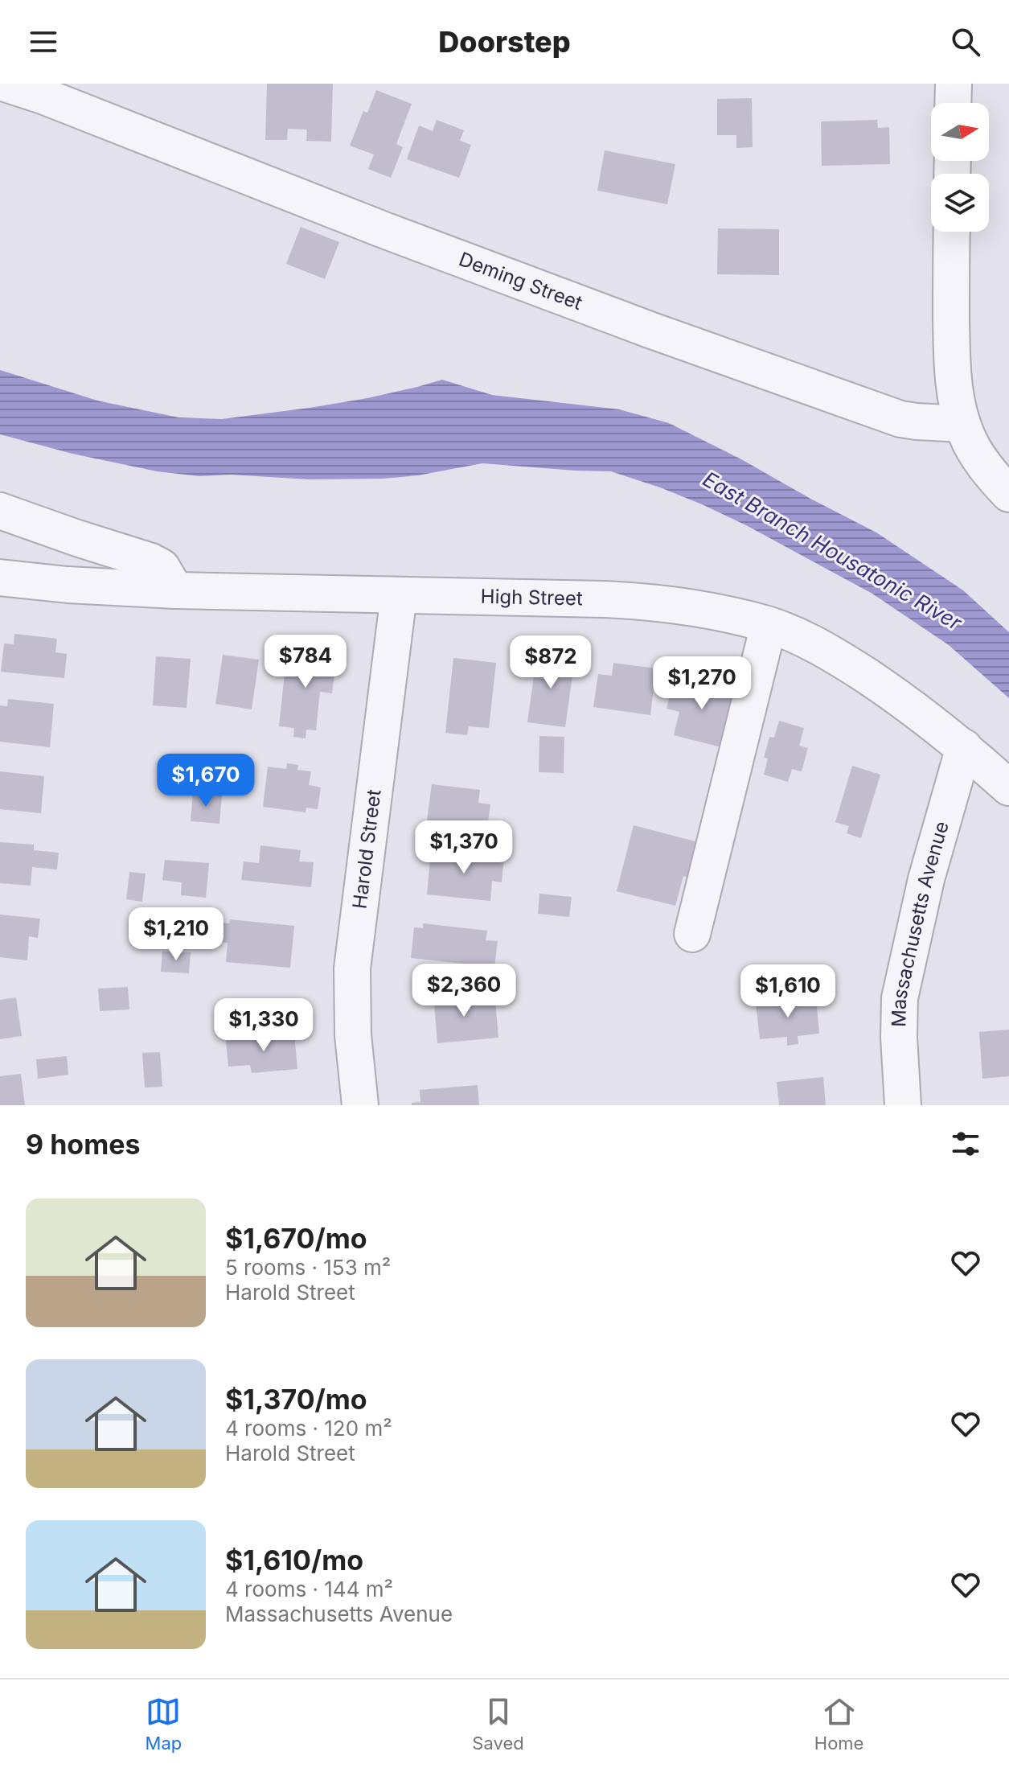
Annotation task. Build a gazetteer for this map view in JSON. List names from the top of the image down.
{
  "streets": {
    "street": [
      "Deming Street",
      "High Street",
      "Harold Street",
      "Massachusetts Avenue"
    ]
  },
  "crossings": [
    ["High Street", "Harold Street"],
    ["High Street", "Massachusetts Avenue"]
  ],
  "water": ["East Branch Housatonic River"],
  "north": "right",
  "page": {
    "header": "Doorstep",
    "price": [
      "$784",
      "$872",
      "$1,270",
      "$1,670",
      "$1,370",
      "$1,210",
      "$2,360",
      "$1,610",
      "$1,330"
    ],
    "heading": "9 homes",
    "list": [
      {
        "name": "$1,670/mo",
        "note": "5 rooms · 153 m² · Harold Street"
      },
      {
        "name": "$1,370/mo",
        "note": "4 rooms · 120 m² · Harold Street"
      },
      {
        "name": "$1,610/mo",
        "note": "4 rooms · 144 m² · Massachusetts Avenue"
      }
    ],
    "tabs": ["Map", "Saved", "Home"]
  }
}
